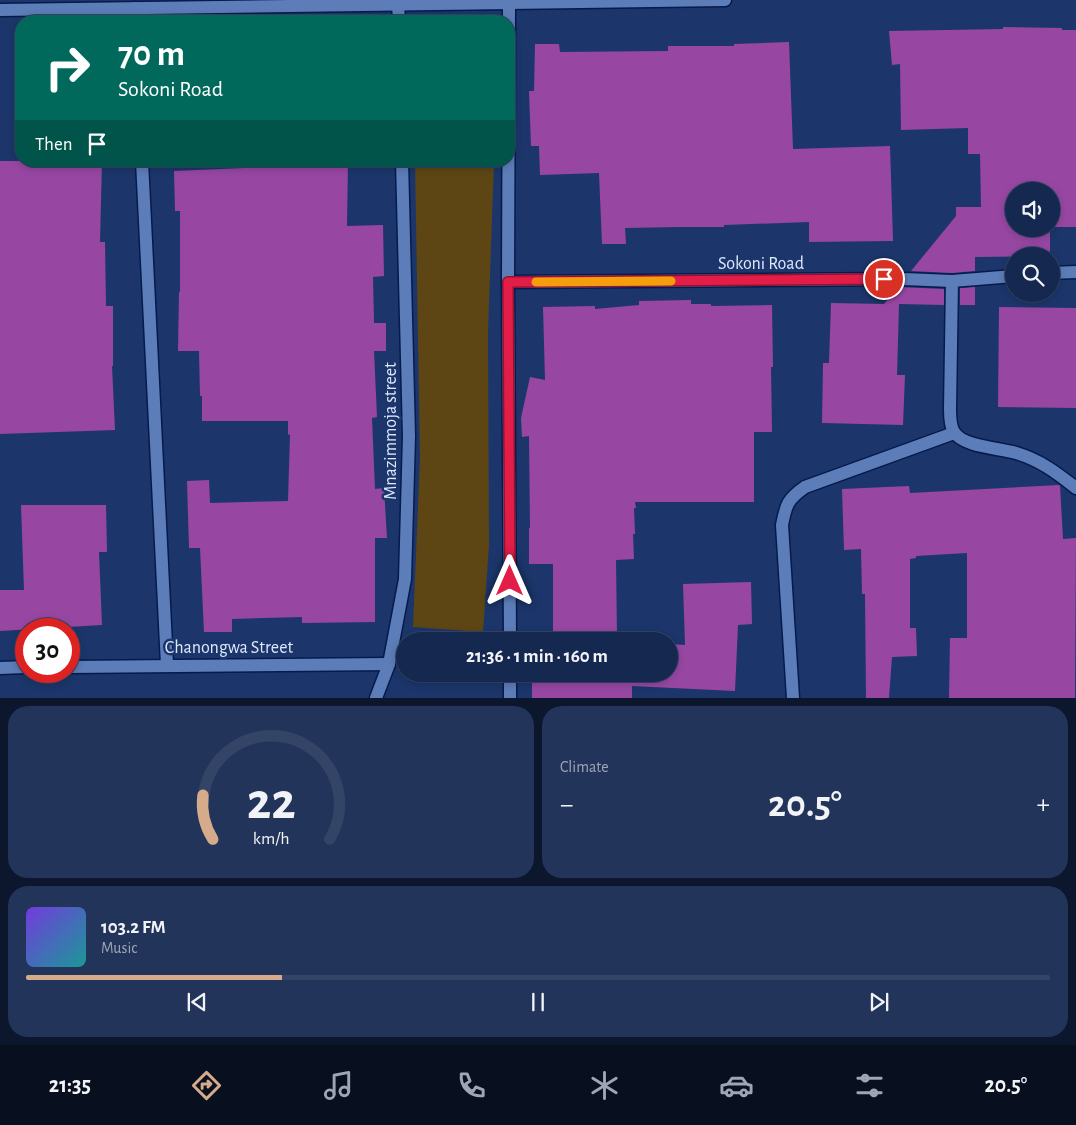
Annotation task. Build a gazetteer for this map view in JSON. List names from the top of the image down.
{
  "streets": {
    "street": ["Sokoni Road", "Mnazimmoja street", "Chanongwa Street"]
  },
  "crossings": [
    ["Mnazimmoja street", "Chanongwa Street"]
  ],
  "page": {
    "turn": ["70 m", "Sokoni Road"],
    "then": "Then",
    "limit": "30",
    "trip": "21:36 · 1 min · 160 m",
    "tile": "Climate",
    "heat": ["−", "20.5°", "+"],
    "song": ["103.2 FM", "Music"],
    "tabs": ["21:35", "20.5°"],
    "gauge": ["22", "km/h"]
  }
}
